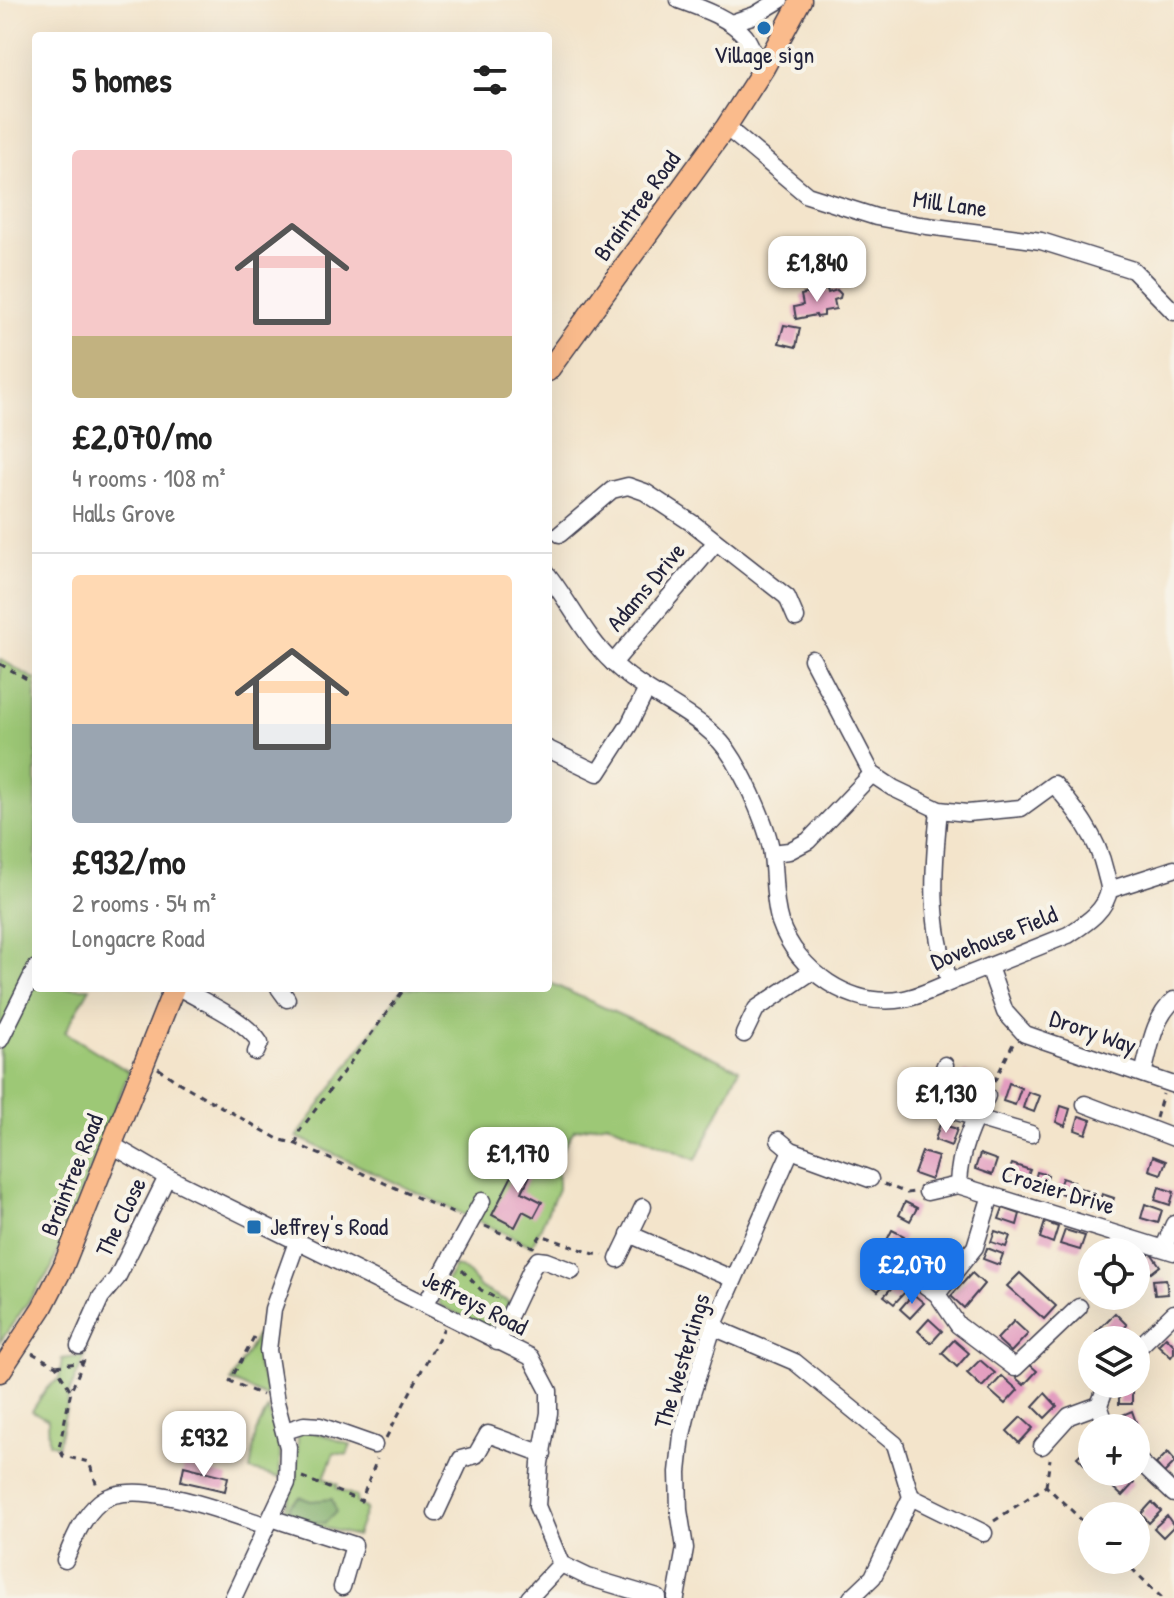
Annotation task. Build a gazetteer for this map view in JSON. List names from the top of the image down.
{
  "streets": {
    "main road": ["Braintree Road"],
    "street": [
      "Mill Lane",
      "Adams Drive",
      "Dovehouse Field",
      "Drory Way",
      "Crozier Drive",
      "The Close",
      "Jeffreys Road",
      "The Westerlings"
    ]
  },
  "crossings": [
    ["Mill Lane", "Braintree Road"],
    ["Braintree Road", "Jeffreys Road"],
    ["Adams Drive", "Dovehouse Field"],
    ["Dovehouse Field", "Drory Way"],
    ["The Close", "Jeffreys Road"]
  ],
  "places": {
    "other": ["Village sign"],
    "transit": ["Jeffrey's Road"]
  },
  "page": {
    "heading": "5 homes",
    "list": [
      {
        "name": "£2,070/mo",
        "note": "4 rooms · 108 m² · Halls Grove"
      },
      {
        "name": "£932/mo",
        "note": "2 rooms · 54 m² · Longacre Road"
      }
    ],
    "price": [
      "£1,840",
      "£1,130",
      "£1,170",
      "£2,070",
      "£932"
    ],
    "map_buttons": ["+", "−"]
  }
}
